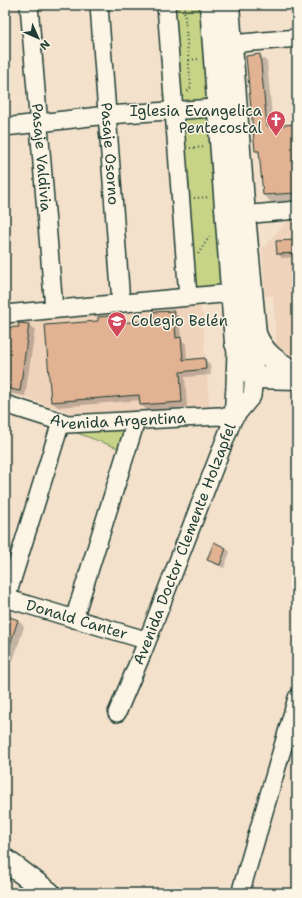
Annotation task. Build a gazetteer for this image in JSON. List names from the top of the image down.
{
  "streets": {
    "main road": ["Avenida Doctor Clemente Holzapfel"],
    "street": [
      "Pasaje Osorno",
      "Pasaje Valdivia",
      "Avenida Argentina",
      "Donald Canter"
    ]
  },
  "crossings": [
    ["Avenida Argentina", "Avenida Doctor Clemente Holzapfel"],
    ["Avenida Doctor Clemente Holzapfel", "Donald Canter"]
  ],
  "places": {
    "church": ["Iglesia Evangelica Pentecostal"],
    "school or university": ["Colegio Belén"]
  },
  "north": "bottom right"
}
